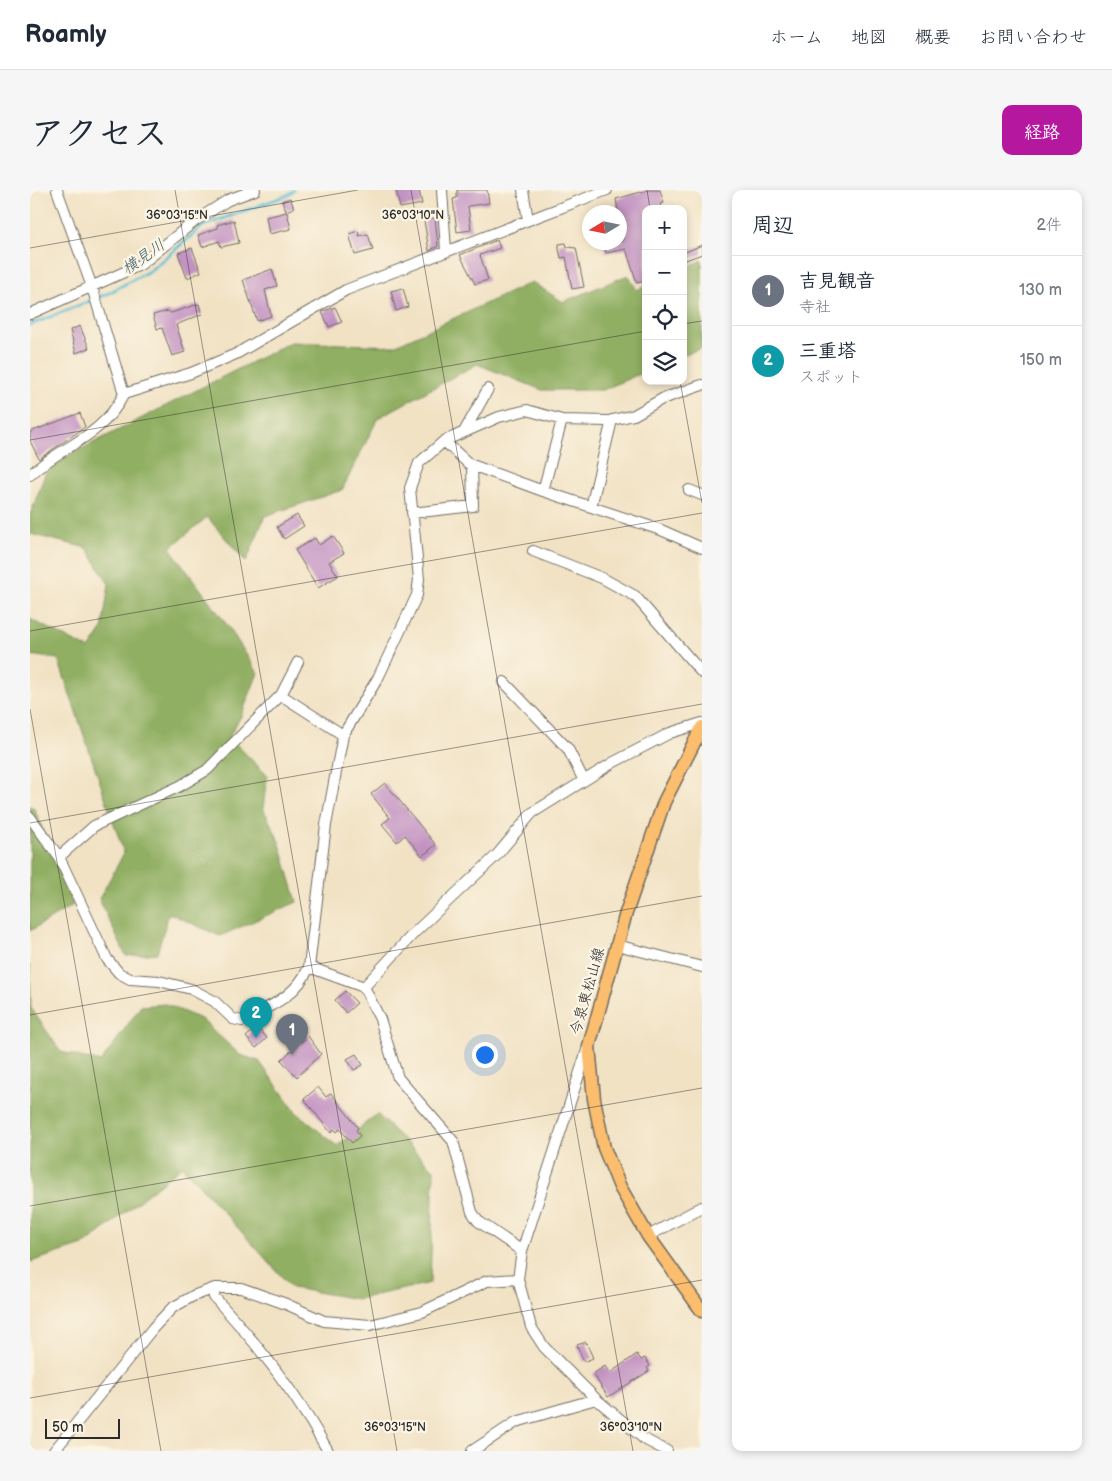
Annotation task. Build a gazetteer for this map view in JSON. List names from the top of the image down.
{
  "streets": {
    "main road": ["今泉東松山線"]
  },
  "water": ["横見川"],
  "scale_bar": "50 m",
  "north": "left",
  "page": {
    "header": "Roamly",
    "nav": [
      "ホーム",
      "地図",
      "概要",
      "お問い合わせ"
    ],
    "title": "アクセス",
    "buttons": "経路",
    "heading": ["周辺", "2件"],
    "map_buttons": ["+", "−"],
    "list": [
      {
        "mark": "1",
        "name": "吉見観音",
        "note": "寺社",
        "value": "130 m"
      },
      {
        "mark": "2",
        "name": "三重塔",
        "note": "スポット",
        "value": "150 m"
      }
    ],
    "pins": ["2", "1"],
    "scale": "50 m"
  },
  "coordinates": ["36°03'15\"N", "36°03'10\"N"]
}
